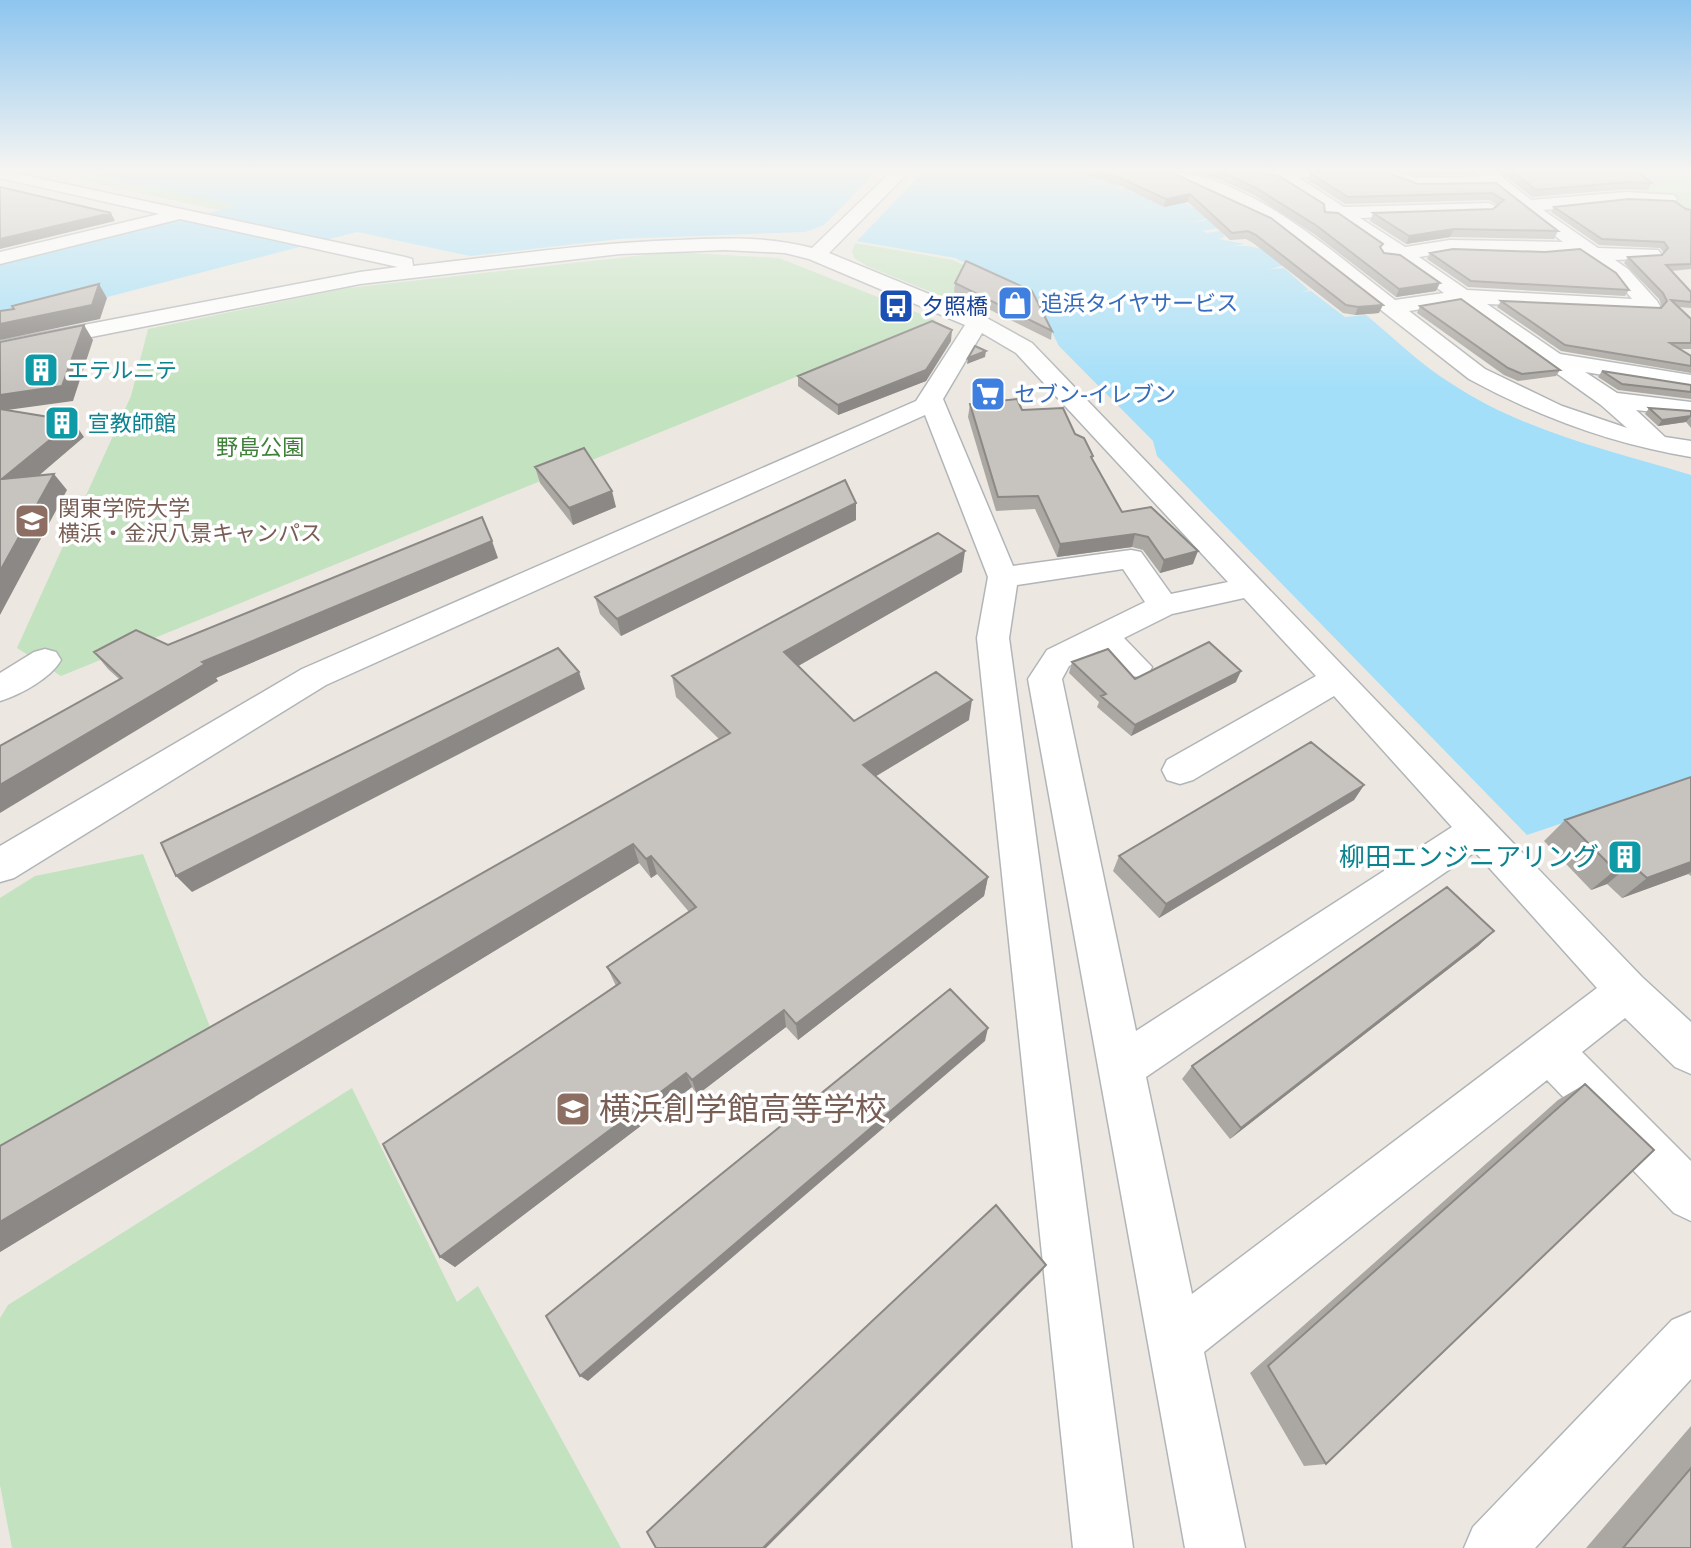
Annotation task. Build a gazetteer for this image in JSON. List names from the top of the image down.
{
  "parks": ["野島公園"],
  "places": {
    "shop": ["追浜タイヤサービス"],
    "bus stop": ["夕照橋"],
    "building": ["エテルニテ", "宣教師館", "柳田エンジニアリング"],
    "supermarket": ["セブン-イレブン"],
    "school or university": ["関東学院大学 横浜・金沢八景キャンパス", "横浜創学館高等学校"]
  }
}
